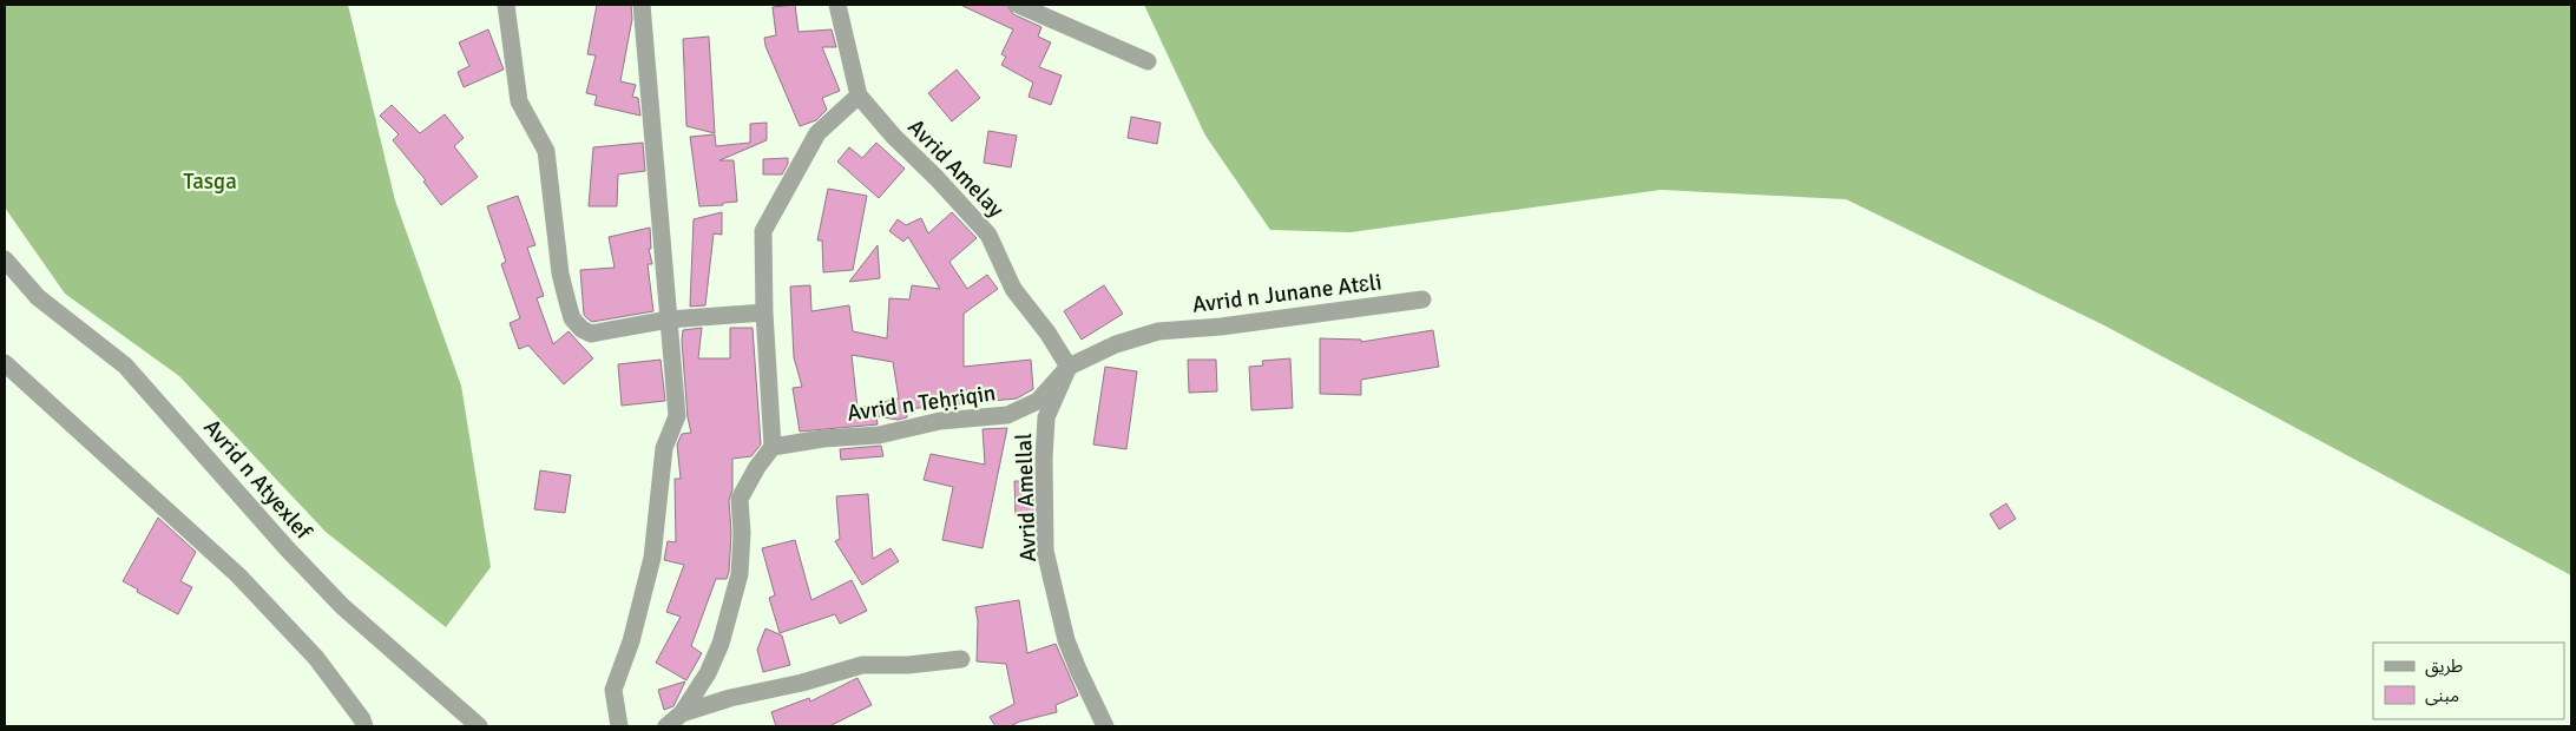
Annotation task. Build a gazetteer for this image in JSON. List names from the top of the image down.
{
  "streets": {
    "street": [
      "Avrid Amelay",
      "Avrid n Junane Atɛli",
      "Avrid n Teḥṛiqin",
      "Avrid n Atyexlef",
      "Avrid Amellal"
    ]
  },
  "crossings": [
    ["Avrid Amelay", "Avrid n Teḥṛiqin"],
    ["Avrid Amelay", "Avrid Amellal"],
    ["Avrid n Junane Atɛli", "Avrid n Teḥṛiqin"],
    ["Avrid n Teḥṛiqin", "Avrid Amellal"]
  ],
  "parks": ["Tasga"],
  "legend": ["طريق", "مبنى"]
}
